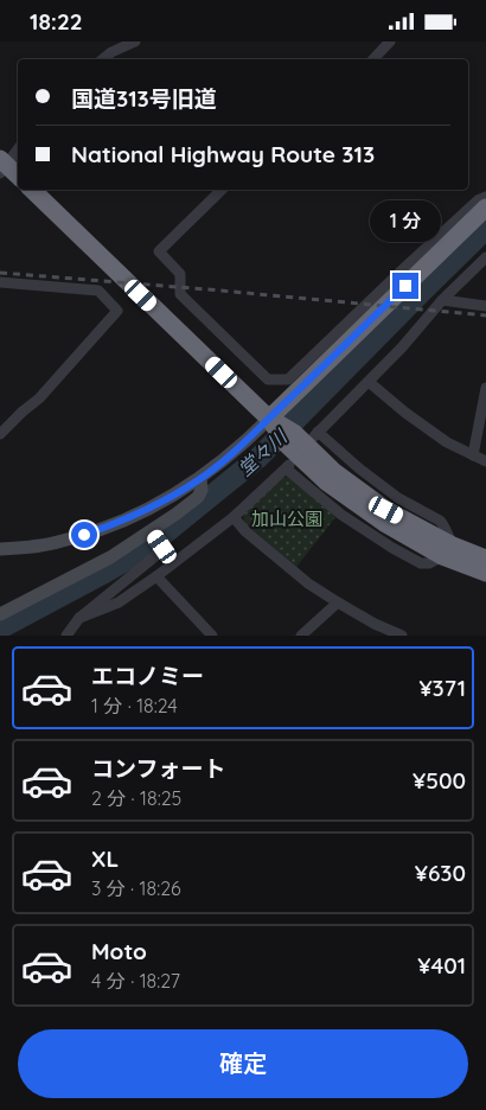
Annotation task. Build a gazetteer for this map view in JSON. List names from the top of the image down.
{
  "water": ["堂々川"],
  "parks": ["加山公園"],
  "page": {
    "status": "18:22",
    "banner": ["国道313号旧道", "National Highway Route 313"],
    "bubble": "1 分",
    "list": [
      {
        "name": "エコノミー",
        "note": "1 分 · 18:24",
        "value": "¥371"
      },
      {
        "name": "コンフォート",
        "note": "2 分 · 18:25",
        "value": "¥500"
      },
      {
        "name": "XL",
        "note": "3 分 · 18:26",
        "value": "¥630"
      },
      {
        "name": "Moto",
        "note": "4 分 · 18:27",
        "value": "¥401"
      }
    ],
    "buttons": "確定"
  }
}
